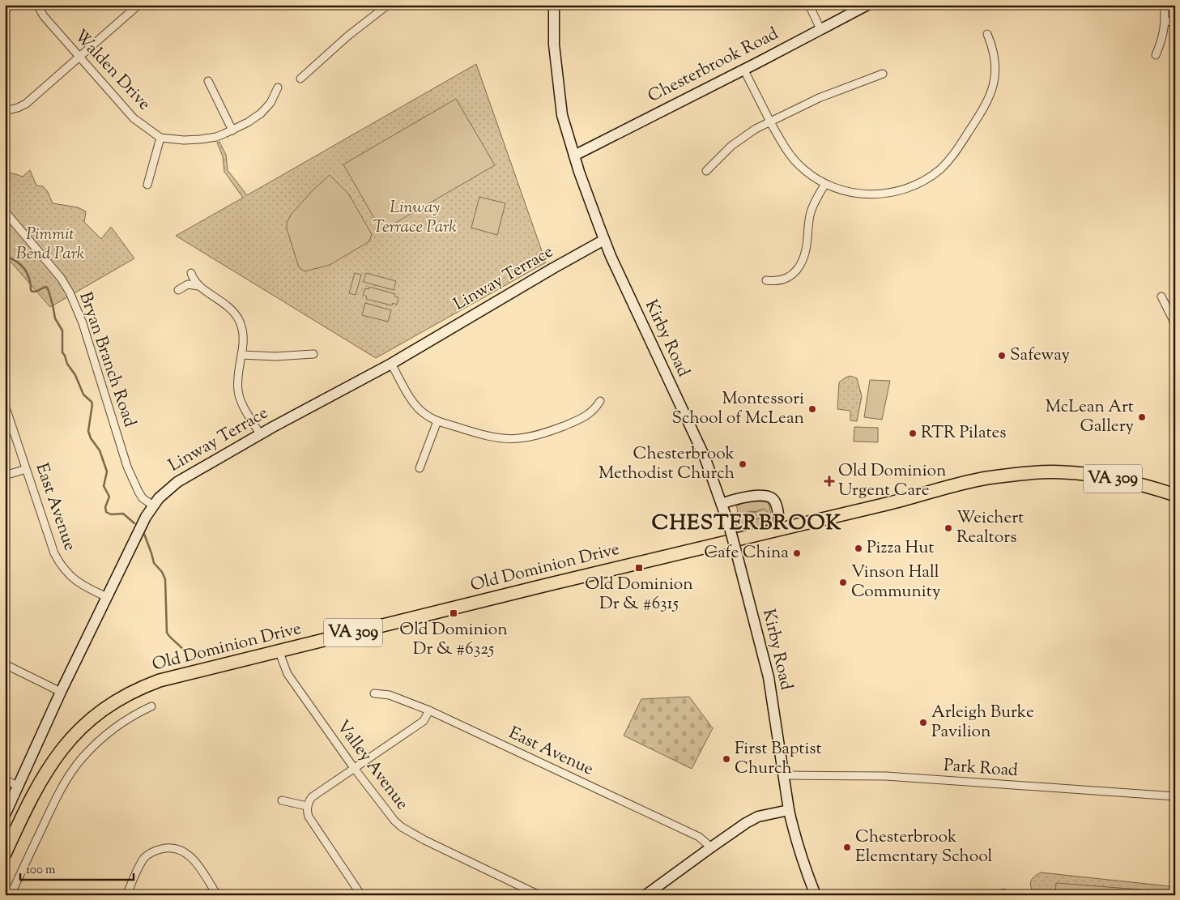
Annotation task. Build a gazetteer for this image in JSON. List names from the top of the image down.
{
  "streets": {
    "main road": ["VA 309", "Old Dominion Drive"],
    "street": [
      "Chesterbrook Road",
      "Walden Drive",
      "Linway Terrace",
      "Kirby Road",
      "Bryan Branch Road",
      "East Avenue",
      "Valley Avenue",
      "Park Road"
    ]
  },
  "crossings": [
    ["Chesterbrook Road", "Kirby Road"],
    ["Linway Terrace", "Kirby Road"],
    ["Linway Terrace", "Bryan Branch Road"],
    ["Linway Terrace", "East Avenue"],
    ["Kirby Road", "Park Road"],
    ["Old Dominion Drive", "Valley Avenue"]
  ],
  "districts": ["CHESTERBROOK"],
  "parks": ["Linway Terrace Park", "Pimmit Bend Park"],
  "places": {
    "other": [
      "Safeway",
      "Montessori School of McLean",
      "McLean Art Gallery",
      "RTR Pilates",
      "Chesterbrook Methodist Church",
      "Weichert Realtors",
      "Pizza Hut",
      "Cafe China",
      "Vinson Hall Community",
      "Arleigh Burke Pavilion",
      "First Baptist Church",
      "Chesterbrook Elementary School"
    ],
    "health": ["Old Dominion Urgent Care"],
    "transit": ["Old Dominion Dr & #6315", "Old Dominion Dr & #6325"]
  },
  "scale_bar": "100 m"
}
